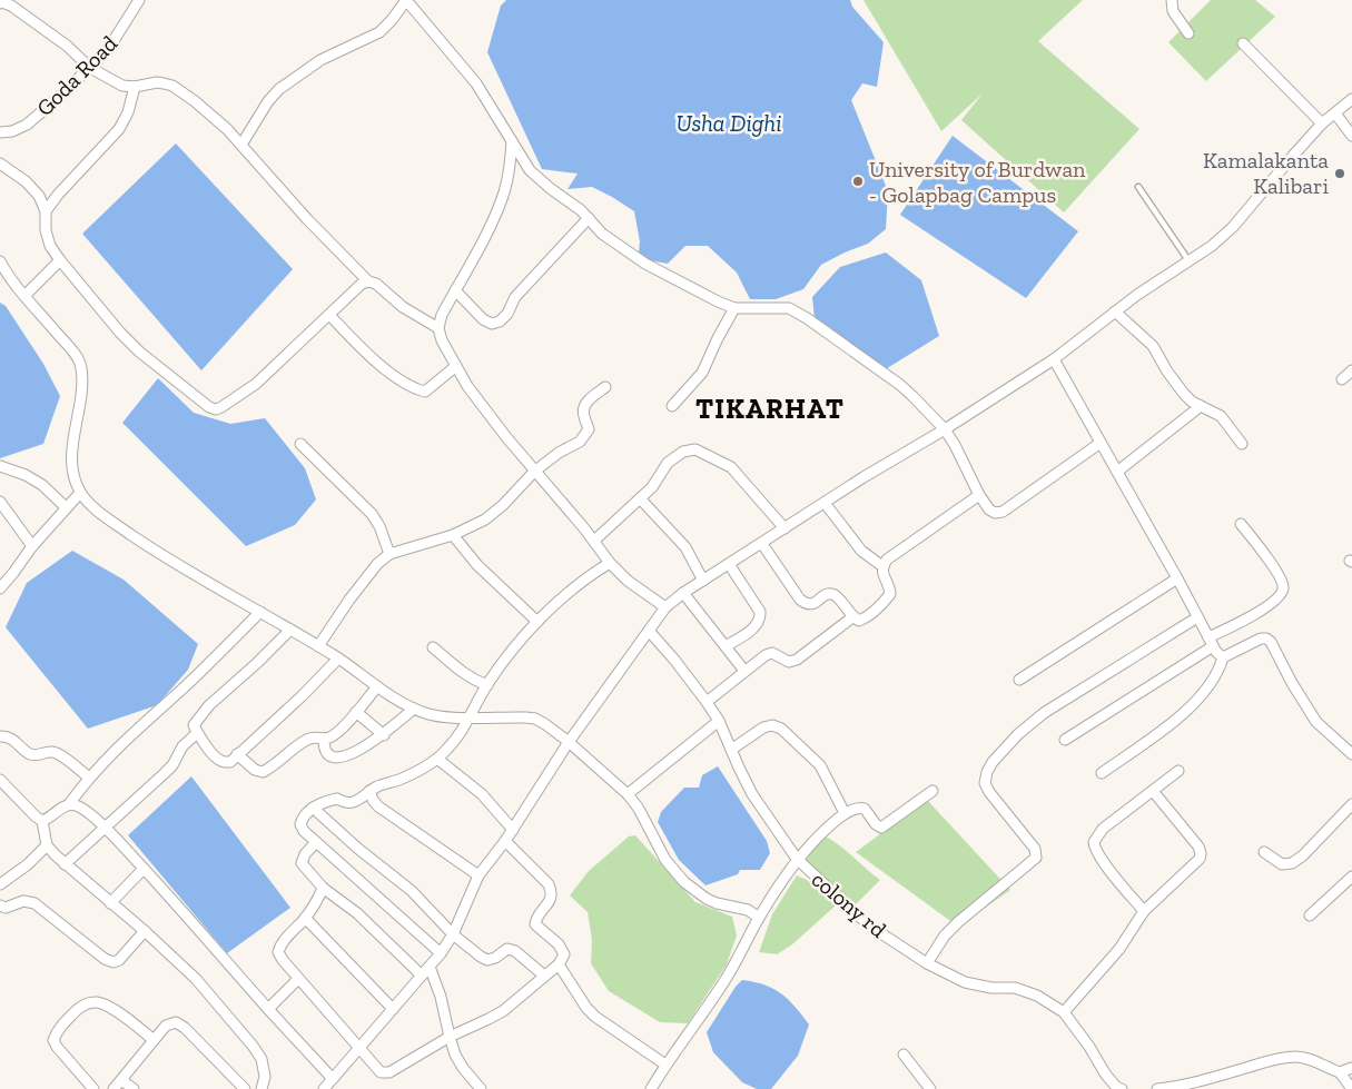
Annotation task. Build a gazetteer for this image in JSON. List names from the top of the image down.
{
  "streets": {
    "street": ["Goda Road", "colony rd"]
  },
  "districts": ["TIKARHAT"],
  "water": ["Usha Dighi"],
  "places": ["Kamalakanta Kalibari", "University of Burdwan - Golapbag Campus"]
}
